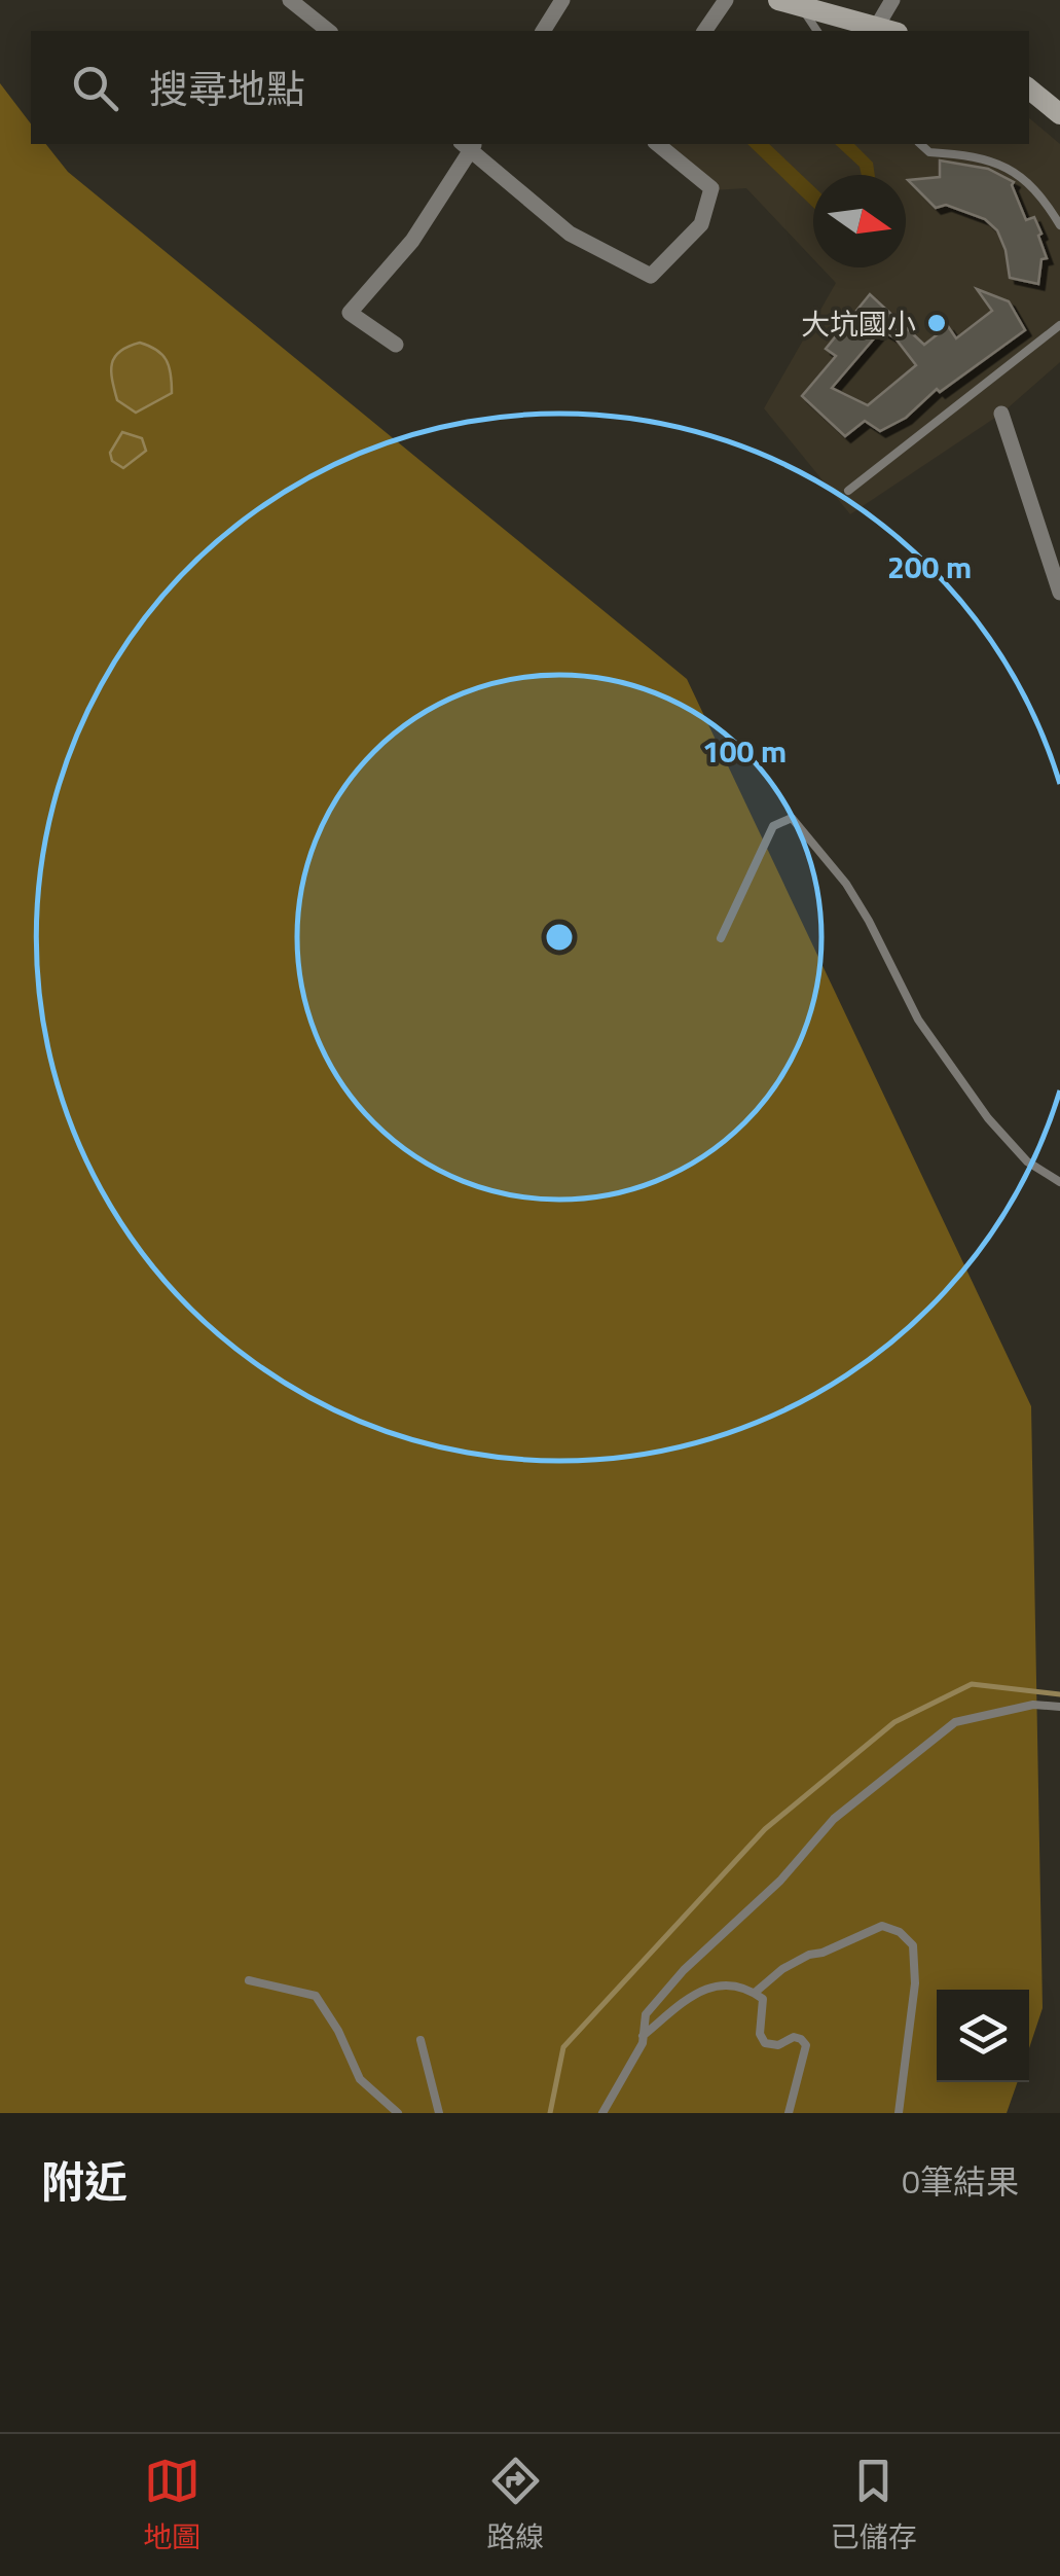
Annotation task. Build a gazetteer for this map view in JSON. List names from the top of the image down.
{
  "places": ["大坑國小"],
  "north": "right",
  "page": {
    "search": "搜尋地點",
    "heading": ["附近", "0筆結果"],
    "nav": ["地圖", "路線", "已儲存"]
  },
  "rings": ["200 m", "100 m"]
}
